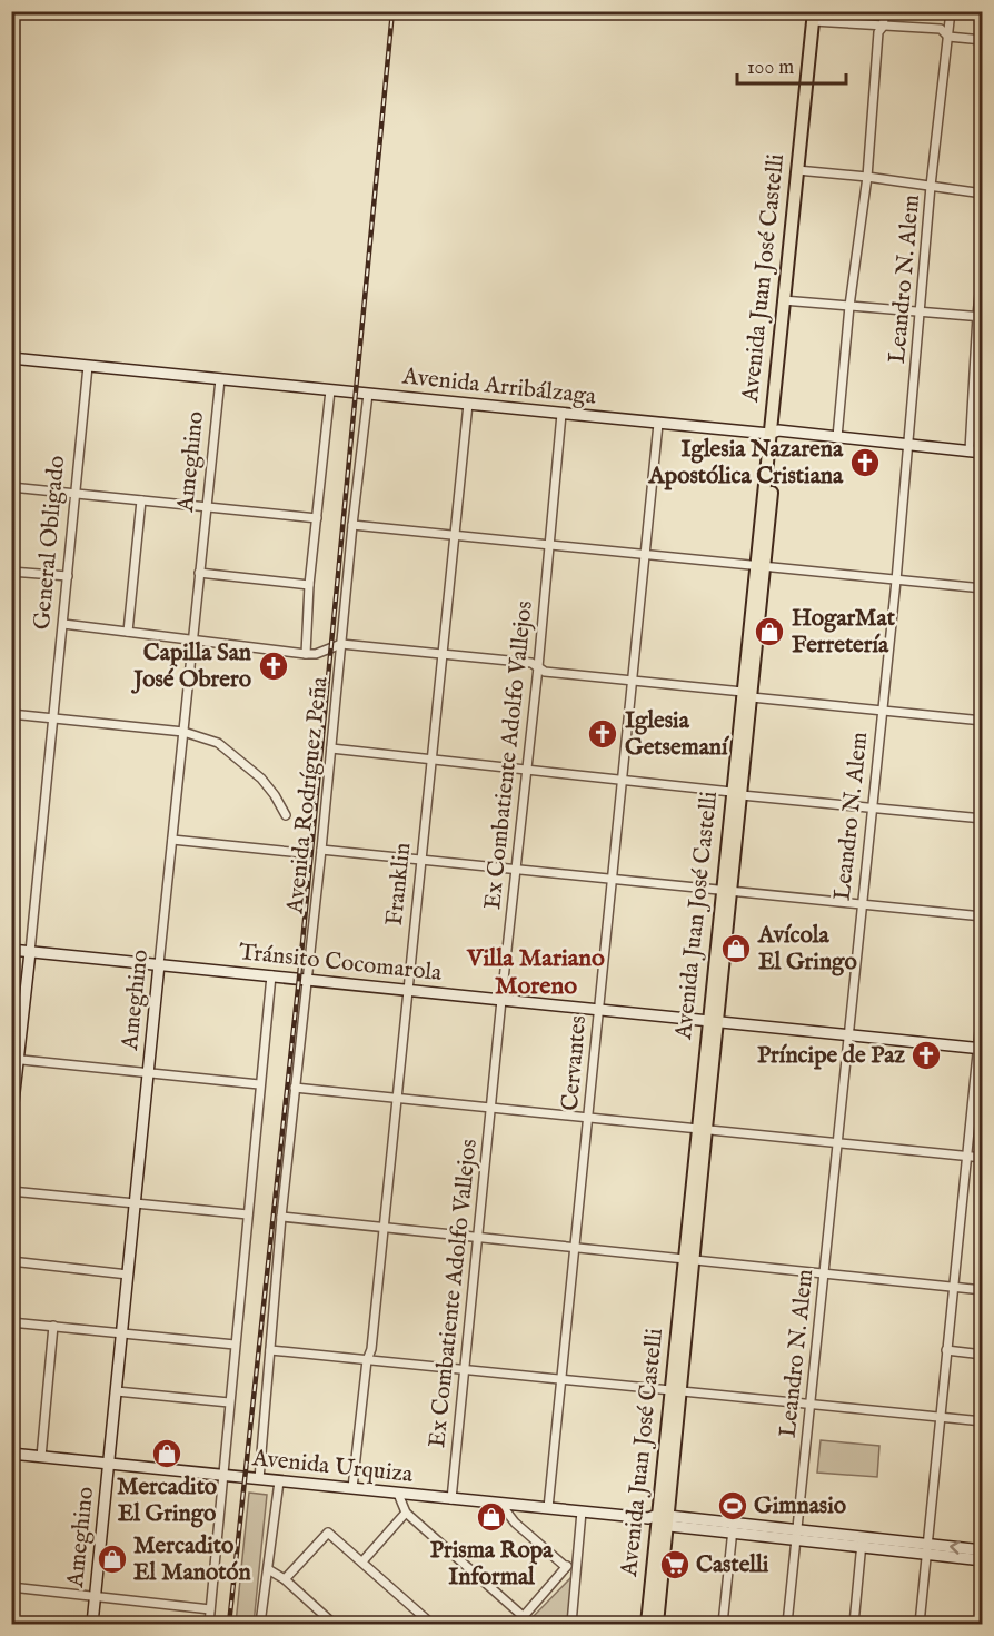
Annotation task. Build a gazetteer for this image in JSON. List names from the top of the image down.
{
  "streets": {
    "main road": ["Avenida Juan José Castelli"],
    "street": [
      "Leandro N. Alem",
      "Avenida Arribálzaga",
      "Ameghino",
      "General Obligado",
      "Ex Combatiente Adolfo Vallejos",
      "Avenida Rodríguez Peña",
      "Franklin",
      "Tránsito Cocomarola",
      "Cervantes",
      "Avenida Urquiza"
    ]
  },
  "crossings": [
    ["Avenida Juan José Castelli", "Avenida Arribálzaga"],
    ["Avenida Juan José Castelli", "Tránsito Cocomarola"],
    ["Avenida Juan José Castelli", "Avenida Urquiza"],
    ["Leandro N. Alem", "Avenida Arribálzaga"],
    ["Leandro N. Alem", "Tránsito Cocomarola"],
    ["Leandro N. Alem", "Avenida Urquiza"],
    ["Avenida Arribálzaga", "Ameghino"],
    ["Avenida Arribálzaga", "General Obligado"],
    ["Avenida Arribálzaga", "Ex Combatiente Adolfo Vallejos"],
    ["Avenida Arribálzaga", "Avenida Rodríguez Peña"],
    ["Avenida Arribálzaga", "Franklin"],
    ["Avenida Arribálzaga", "Cervantes"],
    ["Ameghino", "Tránsito Cocomarola"],
    ["Ameghino", "Avenida Urquiza"],
    ["General Obligado", "Tránsito Cocomarola"],
    ["Ex Combatiente Adolfo Vallejos", "Tránsito Cocomarola"],
    ["Ex Combatiente Adolfo Vallejos", "Avenida Urquiza"],
    ["Avenida Rodríguez Peña", "Tránsito Cocomarola"],
    ["Avenida Rodríguez Peña", "Avenida Urquiza"],
    ["Franklin", "Tránsito Cocomarola"],
    ["Franklin", "Avenida Urquiza"],
    ["Tránsito Cocomarola", "Cervantes"],
    ["Cervantes", "Avenida Urquiza"]
  ],
  "districts": ["Villa Mariano Moreno"],
  "places": {
    "church": [
      "Iglesia Nazarena Apostólica Cristiana",
      "Capilla San José Obrero",
      "Iglesia Getsemaní",
      "Príncipe de Paz"
    ],
    "shop": [
      "HogarMat Ferretería",
      "Avícola El Gringo",
      "Mercadito El Gringo",
      "Prisma Ropa Informal",
      "Mercadito El Manotón"
    ],
    "sports": ["Gimnasio"],
    "supermarket": ["Castelli"]
  },
  "scale_bar": "100 m"
}
